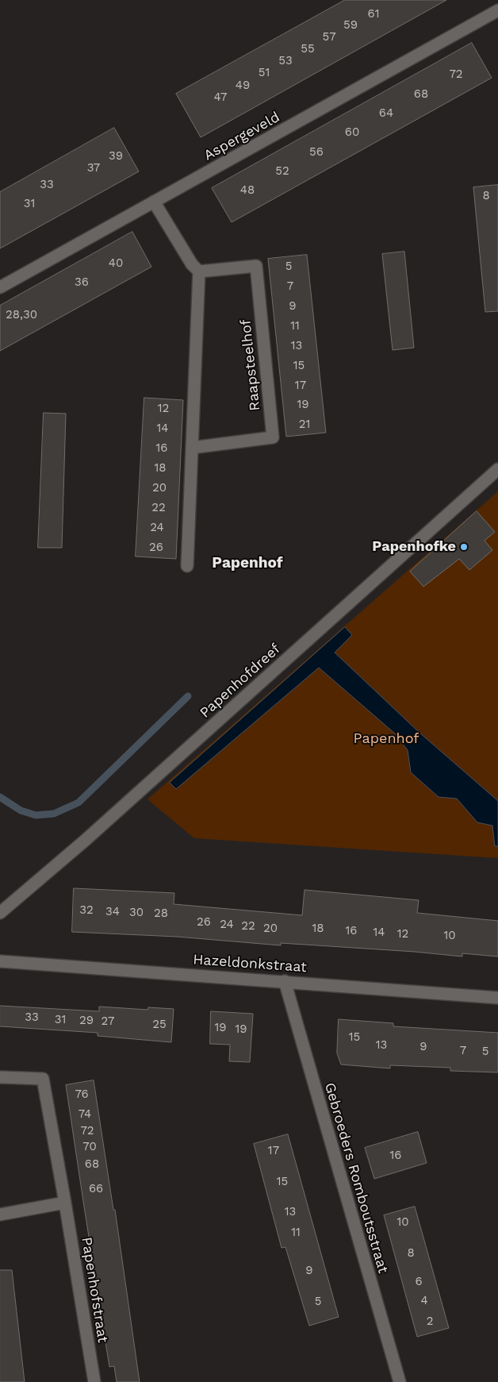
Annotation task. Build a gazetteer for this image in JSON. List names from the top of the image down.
{
  "streets": {
    "street": [
      "Aspergeveld",
      "Raapsteelhof",
      "Papenhofdreef",
      "Hazeldonkstraat",
      "Gebroeders Romboutsstraat",
      "Papenhofstraat"
    ]
  },
  "crossings": [
    ["Hazeldonkstraat", "Gebroeders Romboutsstraat"]
  ],
  "districts": ["Papenhof"],
  "parks": ["Papenhof"],
  "places": ["Papenhofke"],
  "house_numbers": [
    "61",
    "59",
    "57",
    "55",
    "53",
    "51",
    "72",
    "49",
    "68",
    "47",
    "64",
    "60",
    "56",
    "39",
    "37",
    "52",
    "33",
    "48",
    "8",
    "31",
    "40",
    "5",
    "36",
    "7",
    "9",
    "28,30",
    "11",
    "13",
    "15",
    "17",
    "19",
    "12",
    "21",
    "14",
    "16",
    "18",
    "20",
    "22",
    "24",
    "26",
    "32",
    "34",
    "30",
    "28",
    "26",
    "24",
    "22",
    "20",
    "18",
    "16",
    "14",
    "12",
    "10",
    "33",
    "31",
    "29",
    "27",
    "25",
    "19",
    "19",
    "15",
    "13",
    "9",
    "7",
    "5",
    "76",
    "74",
    "72",
    "70",
    "17",
    "16",
    "68",
    "15",
    "66",
    "13",
    "10",
    "11",
    "8",
    "9",
    "6",
    "4",
    "5",
    "2"
  ]
}
